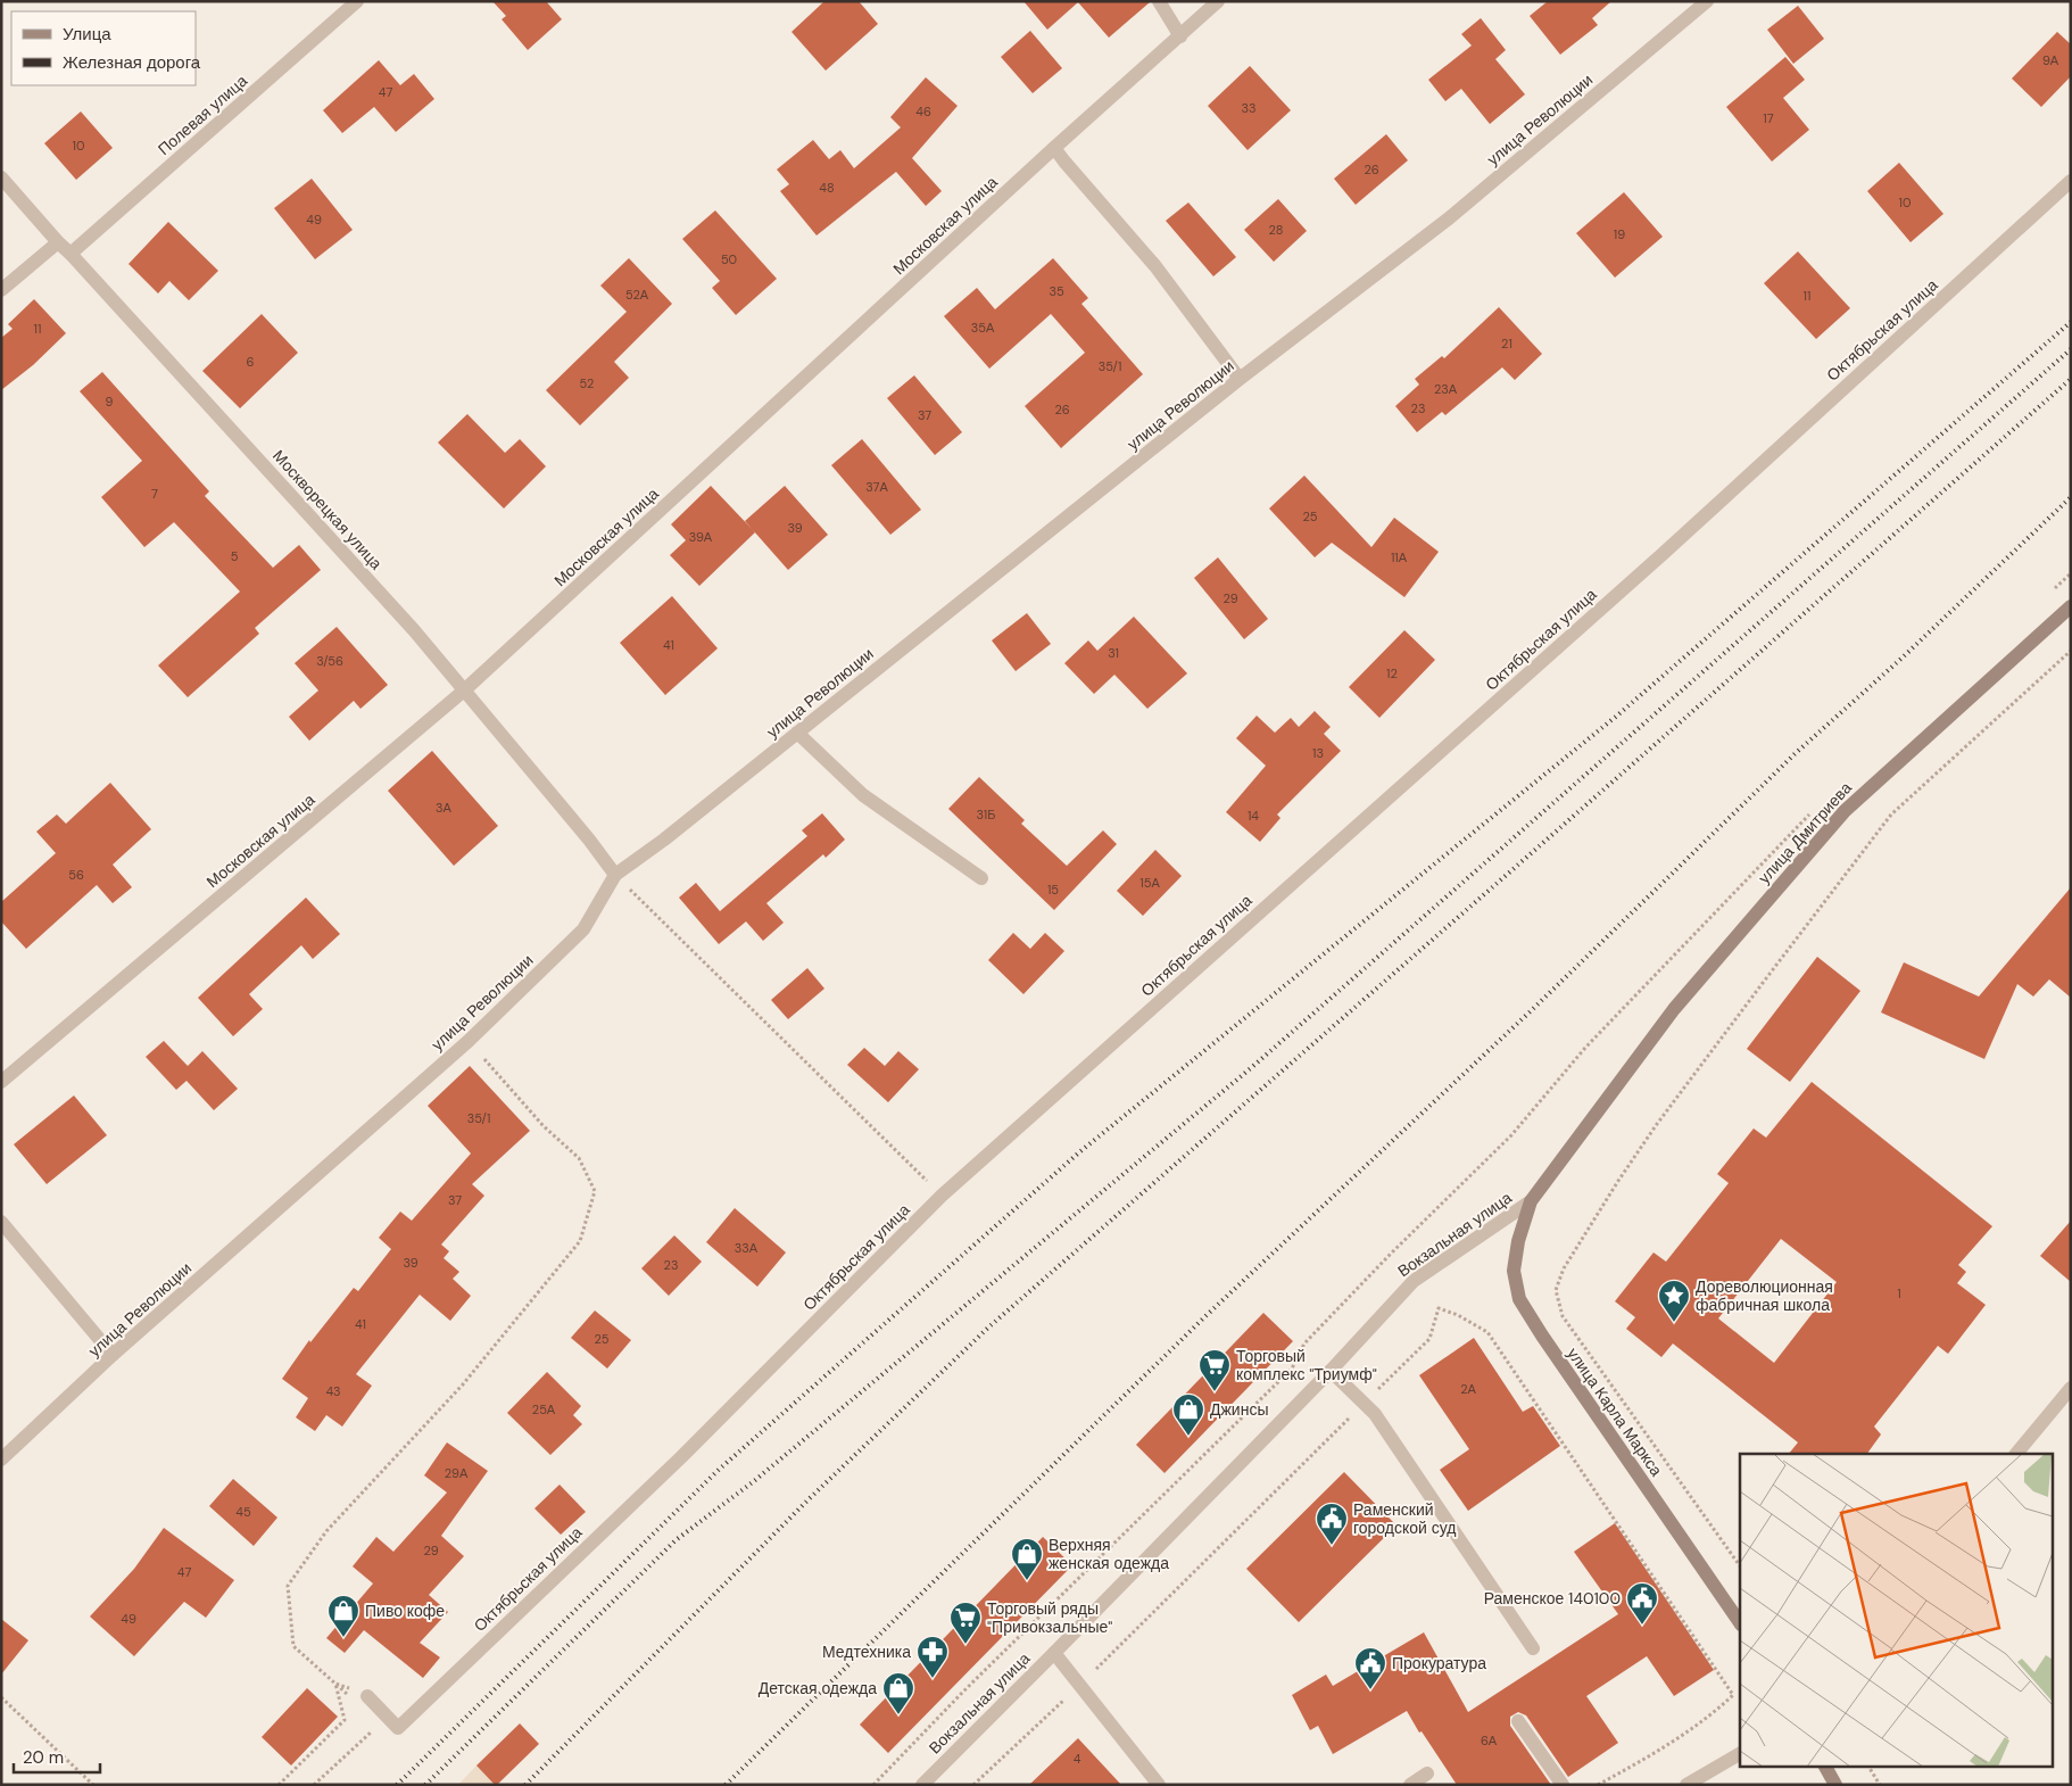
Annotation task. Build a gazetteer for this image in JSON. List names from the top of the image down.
{
  "streets": {
    "main road": ["улица Дмитриева", "улица Карла Маркса"],
    "street": [
      "Полевая улица",
      "улица Революции",
      "Московская улица",
      "Октябрьская улица",
      "Москворецкая улица",
      "Вокзальная улица"
    ]
  },
  "crossings": [
    ["Полевая улица", "Москворецкая улица"],
    ["улица Революции", "Москворецкая улица"],
    ["Московская улица", "Москворецкая улица"],
    ["улица Дмитриева", "Вокзальная улица"],
    ["улица Дмитриева", "улица Карла Маркса"],
    ["Вокзальная улица", "улица Карла Маркса"]
  ],
  "places": {
    "place": ["Дореволюционная фабричная школа"],
    "supermarket": ["Торговый комплекс \"Триумф\"", "Торговый ряды \"Привокзальные\""],
    "shop": [
      "Джинсы",
      "Верхняя женская одежда",
      "Пиво кофе",
      "Детская одежда"
    ],
    "public building": ["Раменский городской суд", "Раменское 140100", "Прокуратура"],
    "pharmacy": ["Медтехника"]
  },
  "house_numbers": [
    "9А",
    "47",
    "33",
    "46",
    "17",
    "10",
    "26",
    "48",
    "10",
    "49",
    "28",
    "19",
    "50",
    "35",
    "52А",
    "11",
    "35А",
    "11",
    "21",
    "6",
    "35/1",
    "52",
    "23А",
    "9",
    "23",
    "26",
    "37",
    "37А",
    "7",
    "25",
    "39",
    "39А",
    "5",
    "11А",
    "29",
    "41",
    "31",
    "3/56",
    "12",
    "13",
    "3А",
    "31Б",
    "14",
    "56",
    "15А",
    "15",
    "35/1",
    "37",
    "33А",
    "39",
    "23",
    "1",
    "41",
    "25",
    "2А",
    "43",
    "25А",
    "29А",
    "45",
    "29",
    "47",
    "49",
    "6А",
    "4"
  ],
  "legend": ["Улица", "Железная дорога"],
  "scale_bar": "20 m"
}
